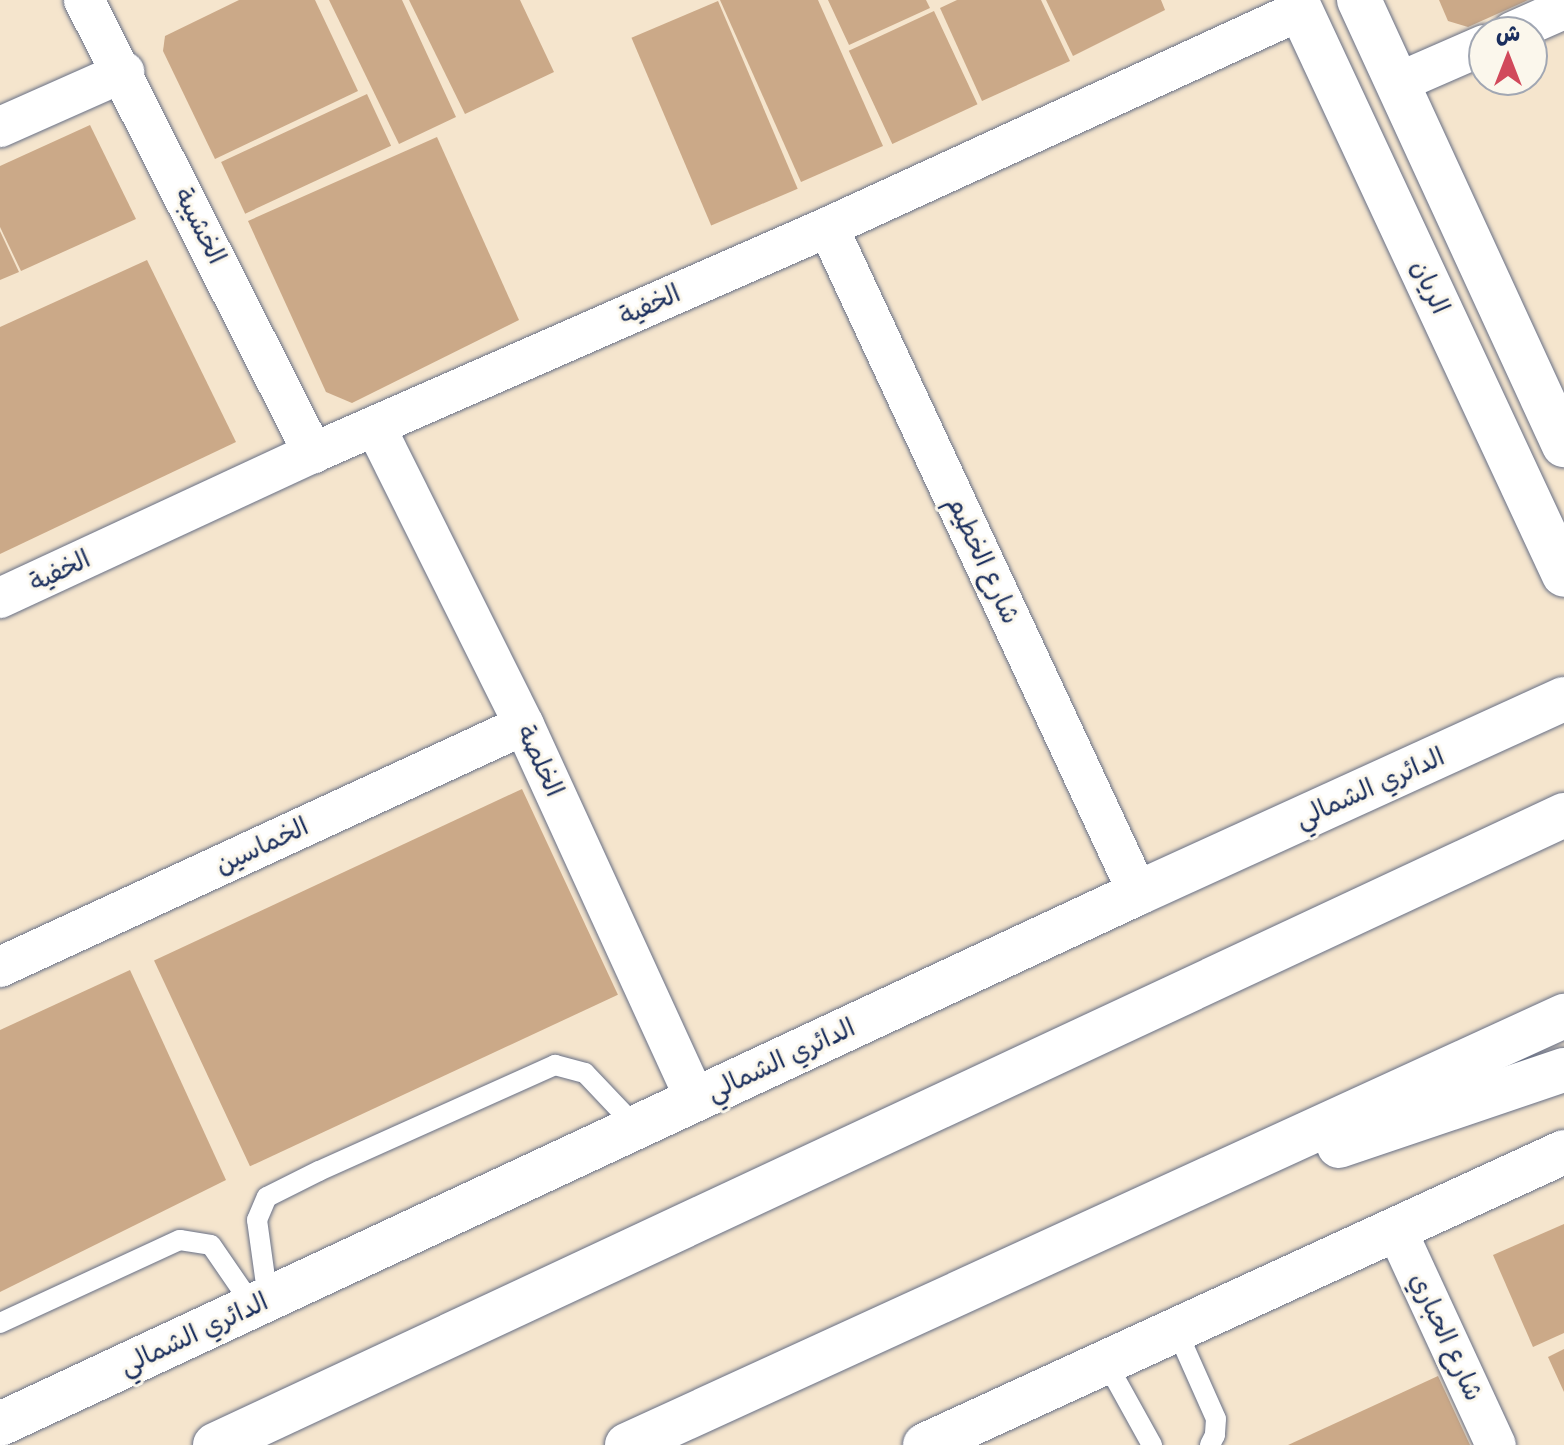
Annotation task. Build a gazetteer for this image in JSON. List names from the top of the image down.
{
  "streets": {
    "main road": ["الريان", "الدائري الشمالي"],
    "street": [
      "الخشيبة",
      "الخفية",
      "شارع الخطيم",
      "الخلصة",
      "الخماسين",
      "شارع الحباري"
    ]
  },
  "crossings": [
    ["الخشيبة", "الخفية"],
    ["الريان", "الخفية"],
    ["الخفية", "شارع الخطيم"],
    ["الخفية", "الخلصة"],
    ["شارع الخطيم", "الدائري الشمالي"],
    ["الخلصة", "الدائري الشمالي"],
    ["الخلصة", "الخماسين"]
  ],
  "north": "top"
}
